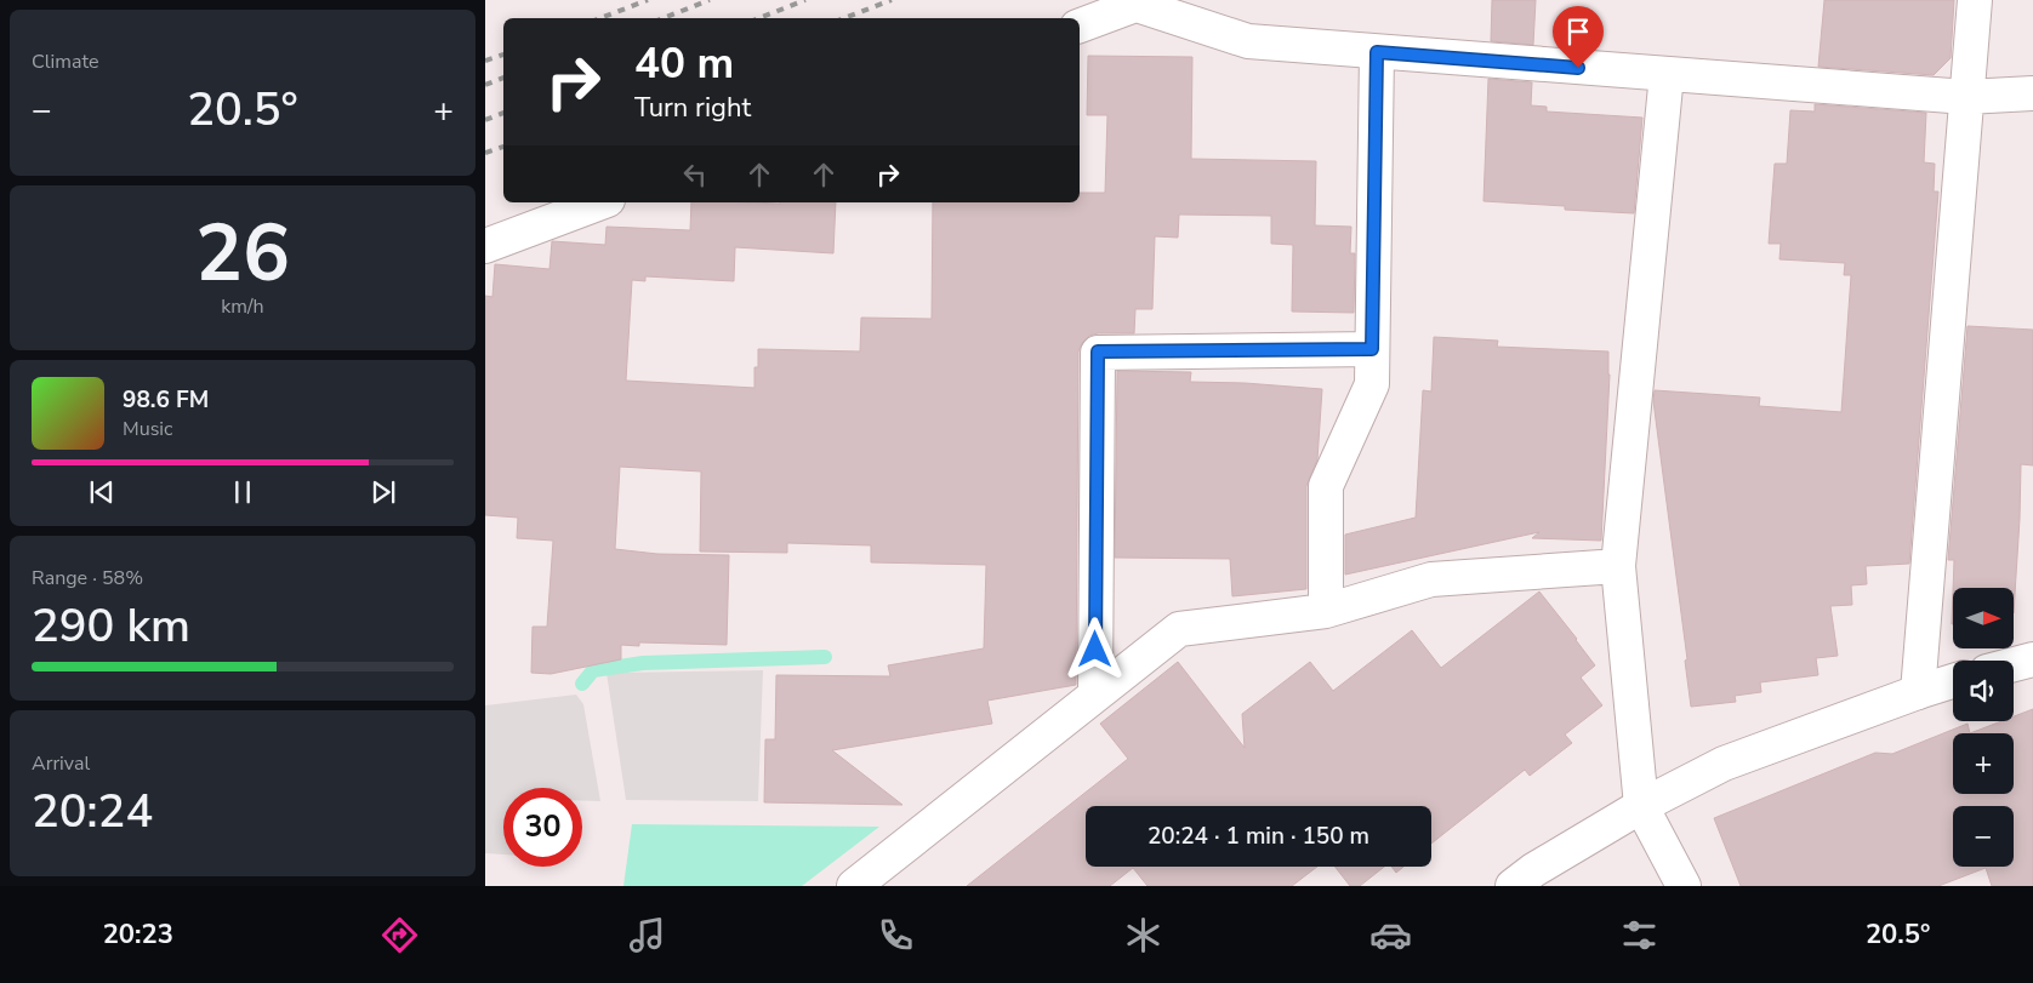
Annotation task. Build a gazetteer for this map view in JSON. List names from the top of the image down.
{
  "north": "right",
  "page": {
    "tile": [
      "Climate",
      ["26", "km/h"],
      ["Range · 58%", "290 km"],
      ["Arrival", "20:24"]
    ],
    "turn": ["40 m", "Turn right"],
    "heat": ["−", "20.5°", "+"],
    "song": ["98.6 FM", "Music"],
    "map_buttons": ["+", "−"],
    "limit": "30",
    "trip": "20:24 · 1 min · 150 m",
    "tabs": ["20:23", "20.5°"]
  }
}
